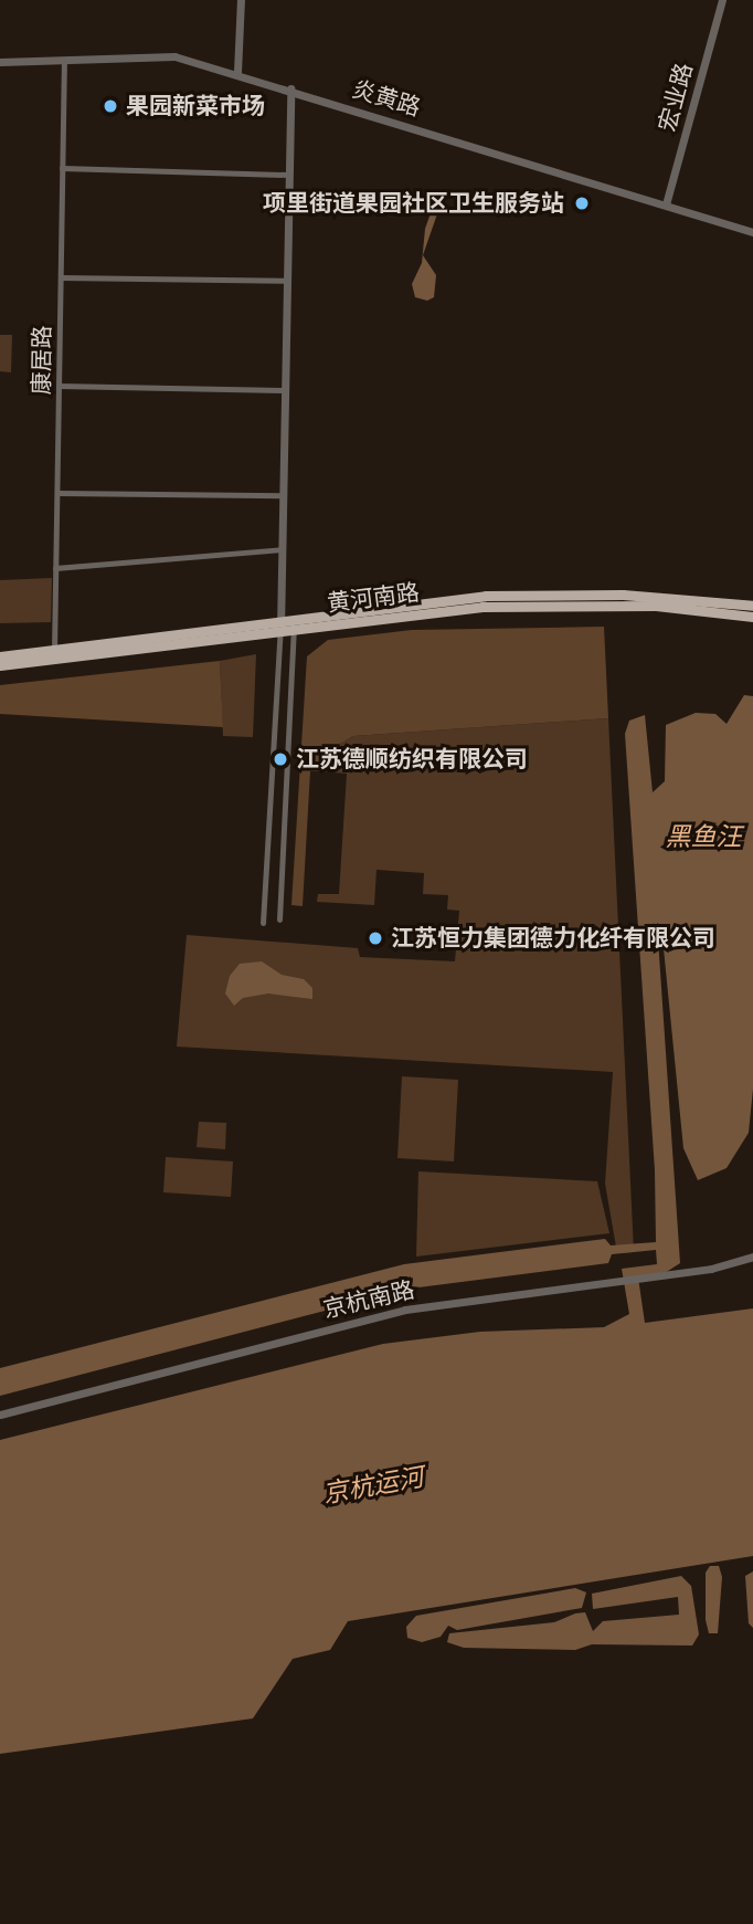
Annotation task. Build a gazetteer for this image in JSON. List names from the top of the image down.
{
  "streets": {
    "main road": ["黄河南路"],
    "street": [
      "宏业路",
      "炎黄路",
      "康居路",
      "京杭南路"
    ]
  },
  "crossings": [
    ["宏业路", "炎黄路"],
    ["炎黄路", "康居路"],
    ["康居路", "黄河南路"]
  ],
  "water": ["黑鱼汪", "京杭运河"],
  "places": [
    "果园新菜市场",
    "项里街道果园社区卫生服务站",
    "江苏德顺纺织有限公司",
    "江苏恒力集团德力化纤有限公司"
  ]
}
